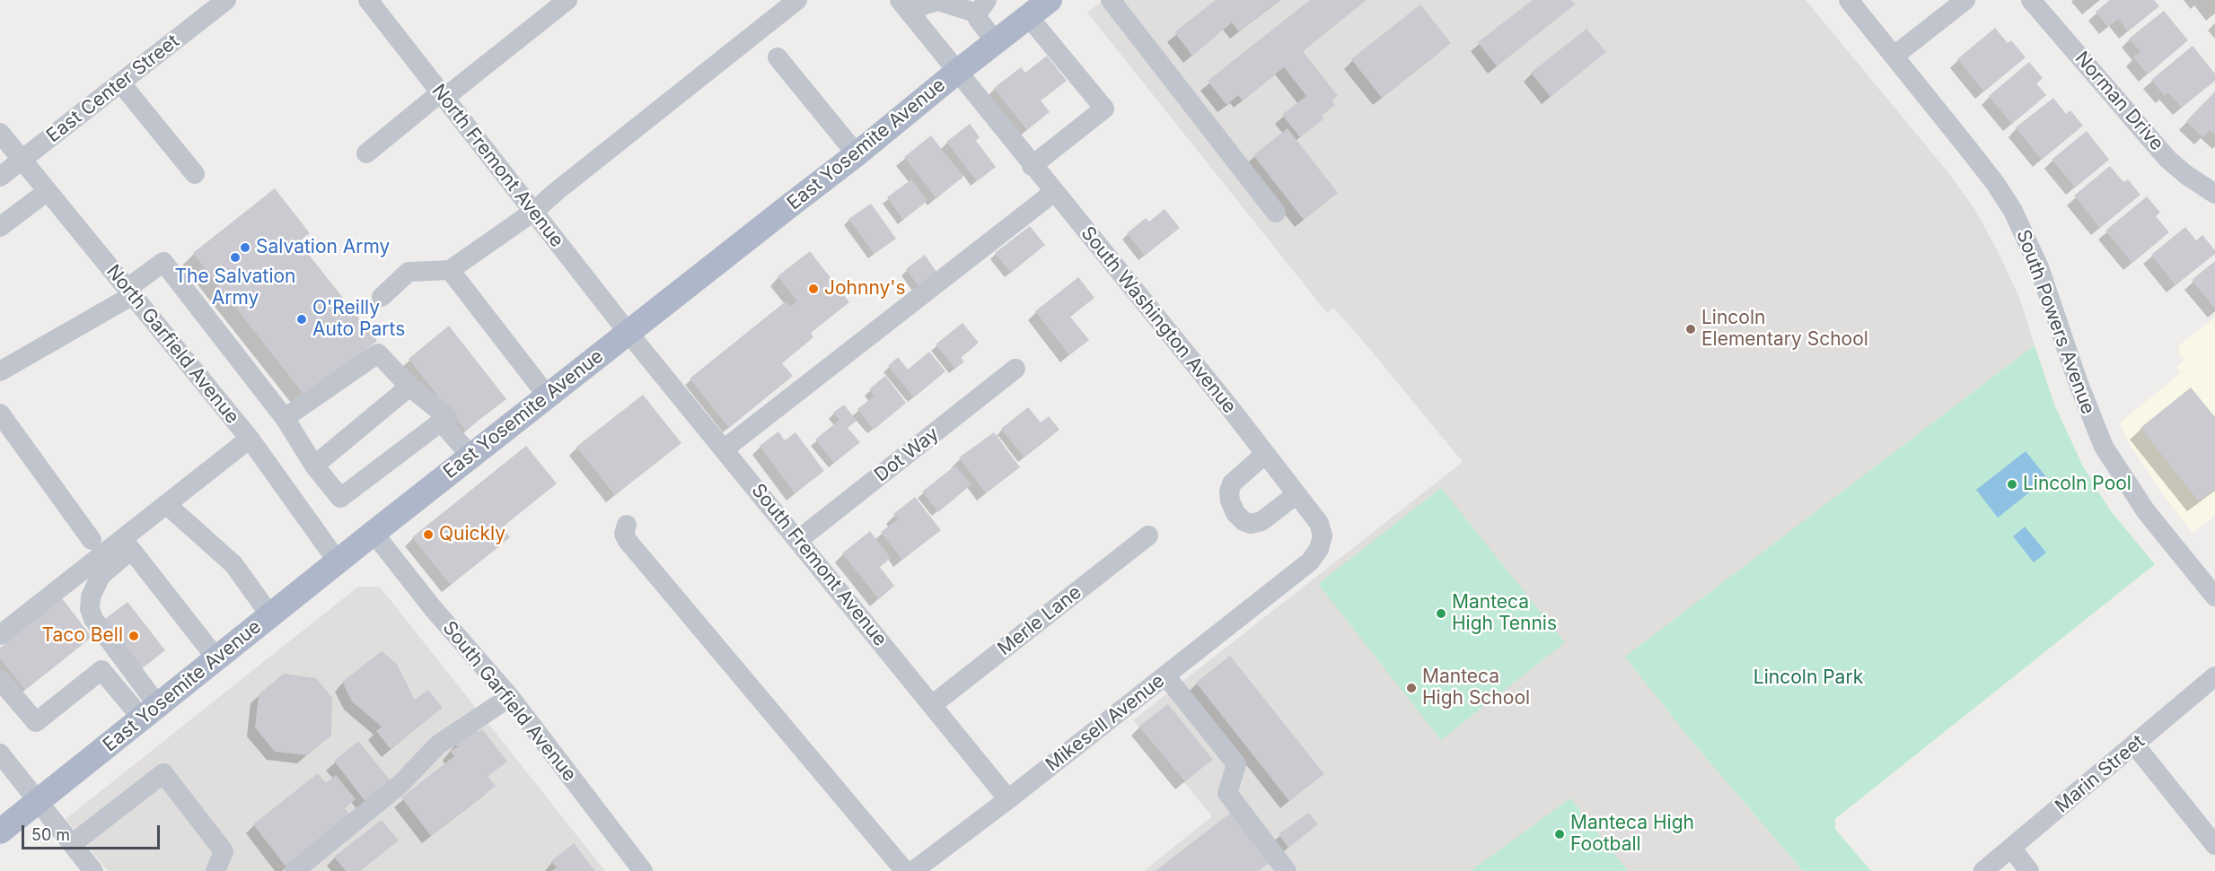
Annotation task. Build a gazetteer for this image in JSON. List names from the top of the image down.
{
  "streets": {
    "main road": ["East Yosemite Avenue"],
    "street": [
      "East Center Street",
      "Norman Drive",
      "North Fremont Avenue",
      "South Washington Avenue",
      "South Powers Avenue",
      "North Garfield Avenue",
      "Dot Way",
      "South Fremont Avenue",
      "Merle Lane",
      "South Garfield Avenue",
      "Mikesell Avenue",
      "Marin Street"
    ]
  },
  "crossings": [
    ["East Center Street", "North Garfield Avenue"],
    ["East Yosemite Avenue", "North Fremont Avenue"],
    ["East Yosemite Avenue", "South Washington Avenue"],
    ["East Yosemite Avenue", "North Garfield Avenue"],
    ["East Yosemite Avenue", "South Fremont Avenue"],
    ["East Yosemite Avenue", "South Garfield Avenue"],
    ["North Fremont Avenue", "South Fremont Avenue"],
    ["South Washington Avenue", "Mikesell Avenue"],
    ["Dot Way", "South Fremont Avenue"],
    ["South Fremont Avenue", "Merle Lane"],
    ["South Fremont Avenue", "Mikesell Avenue"]
  ],
  "parks": ["Lincoln Park"],
  "places": [
    "Salvation Army",
    "The Salvation Army",
    "Johnny's",
    "O'Reilly Auto Parts",
    "Lincoln Elementary School",
    "Lincoln Pool",
    "Quickly",
    "Manteca High Tennis",
    "Taco Bell",
    "Manteca High School",
    "Manteca High Football"
  ],
  "scale_bar": "50 m"
}
